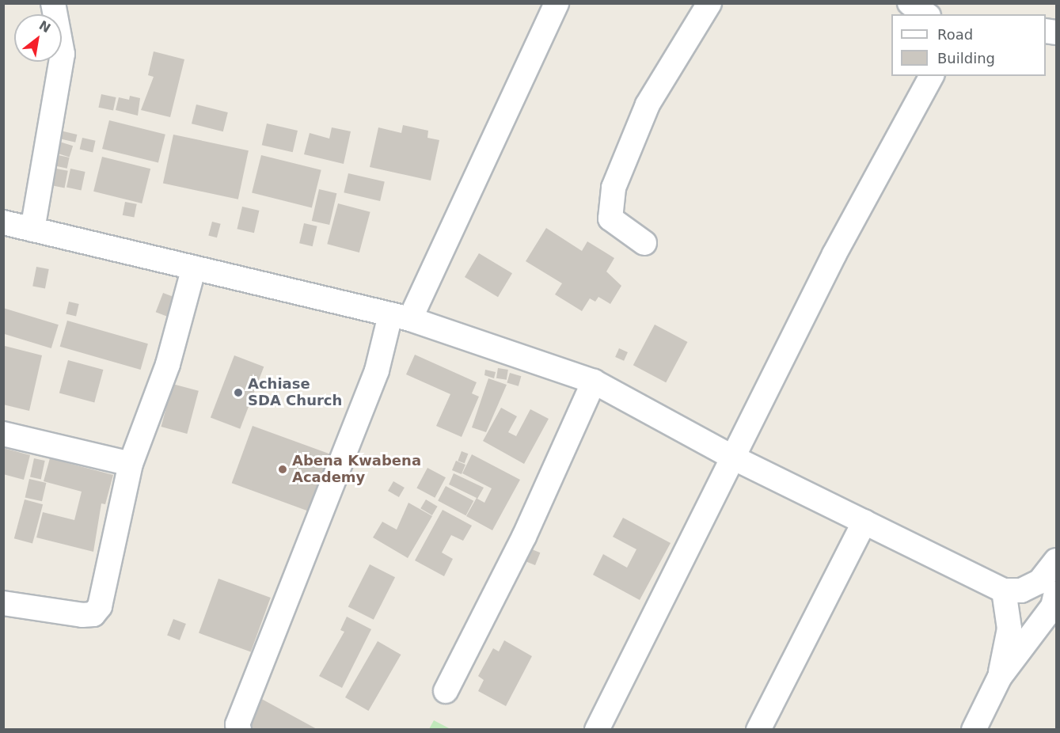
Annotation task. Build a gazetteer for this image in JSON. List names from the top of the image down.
{
  "places": ["Achiase SDA Church", "Abena Kwabena Academy"],
  "legend": ["Road", "Building"],
  "north": "top right"
}
